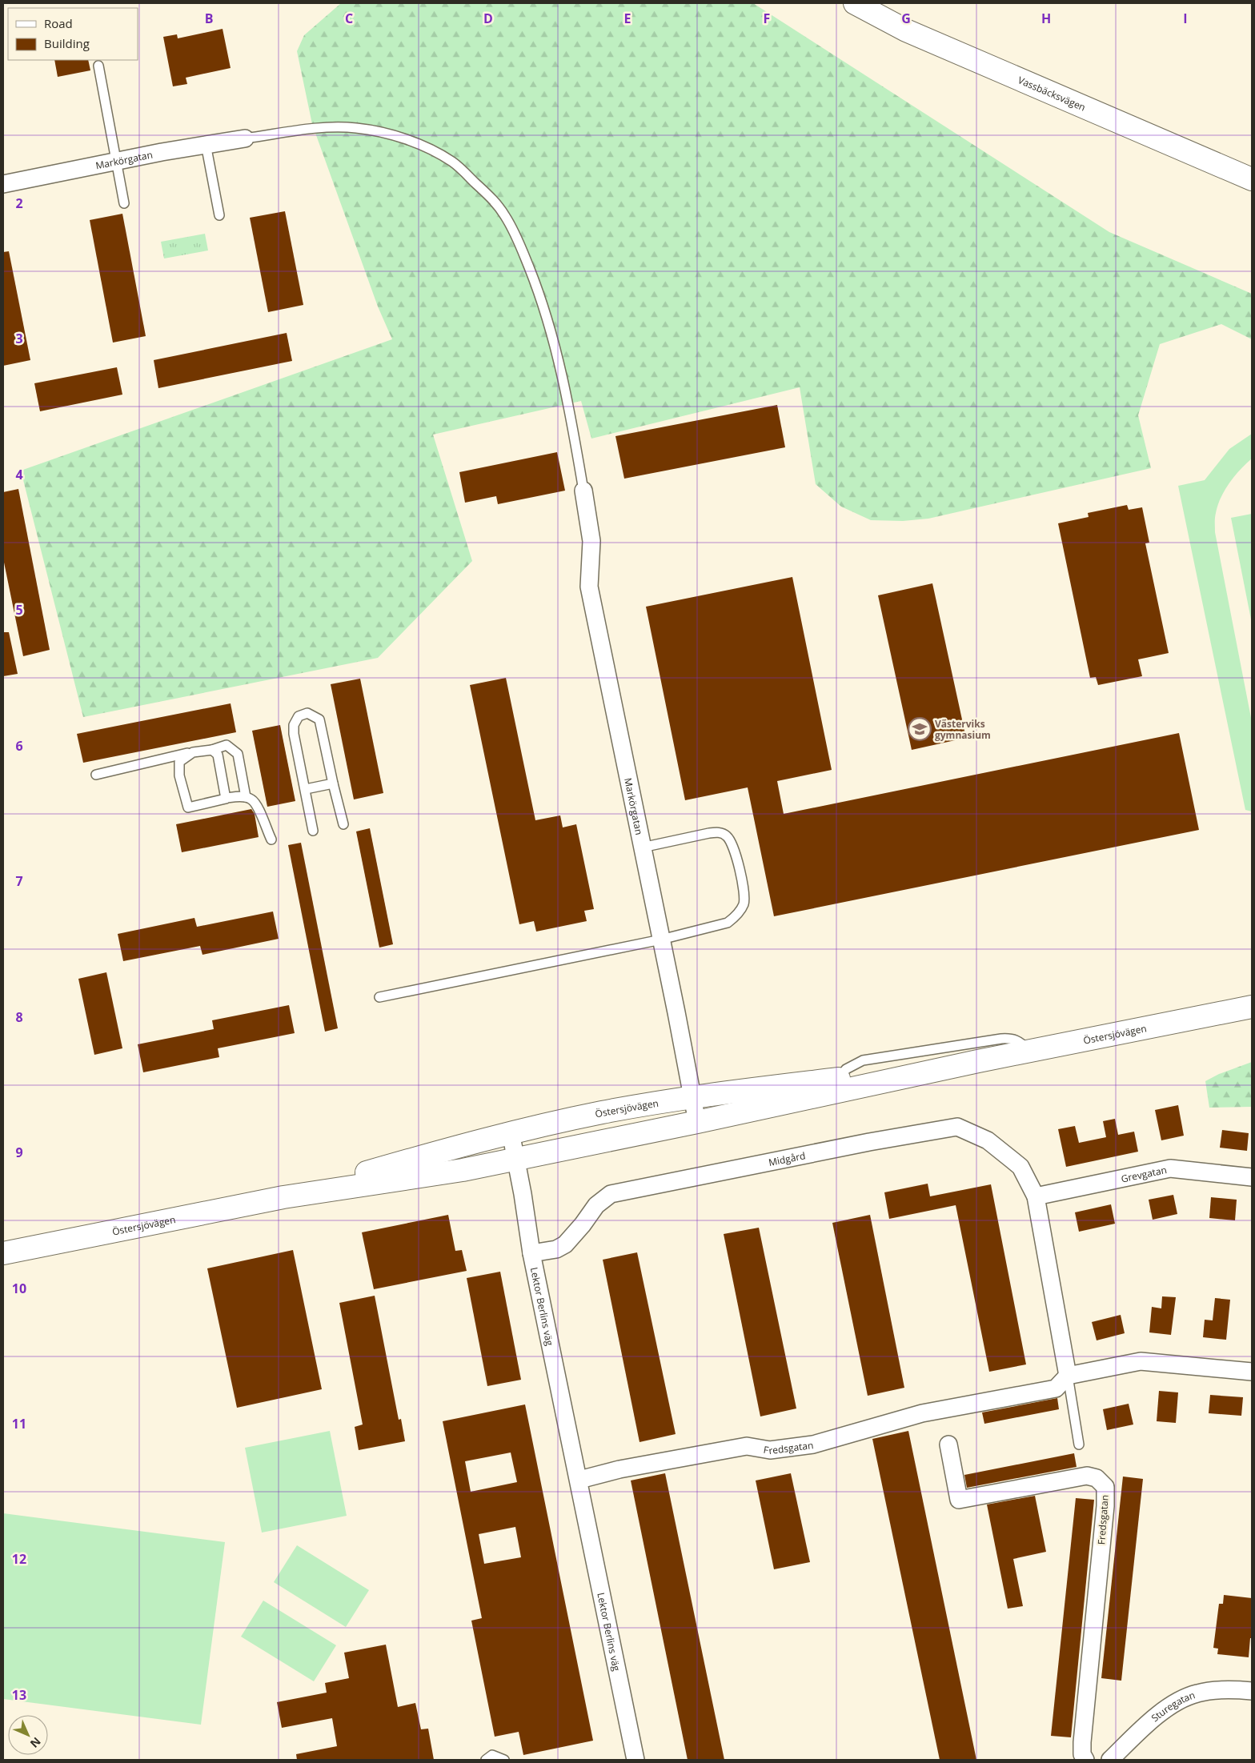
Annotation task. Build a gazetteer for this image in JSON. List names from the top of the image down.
{
  "streets": {
    "main road": ["Vassbäcksvägen", "Östersjövägen"],
    "street": [
      "Markörgatan",
      "Midgård",
      "Grevgatan",
      "Lektor Berlins väg",
      "Fredsgatan",
      "Sturegatan"
    ]
  },
  "crossings": [
    ["Markörgatan", "Östersjövägen"],
    ["Östersjövägen", "Lektor Berlins väg"],
    ["Midgård", "Grevgatan"],
    ["Midgård", "Lektor Berlins väg"],
    ["Lektor Berlins väg", "Fredsgatan"]
  ],
  "places": {
    "school or university": ["Västerviks gymnasium"]
  },
  "legend": ["Road", "Building"],
  "north": "bottom right",
  "grid": {
    "columns": [
      "B",
      "C",
      "D",
      "E",
      "F",
      "G",
      "H",
      "I"
    ],
    "rows": [
      "2",
      "3",
      "4",
      "5",
      "6",
      "7",
      "8",
      "9",
      "10",
      "11",
      "12",
      "13"
    ]
  }
}
